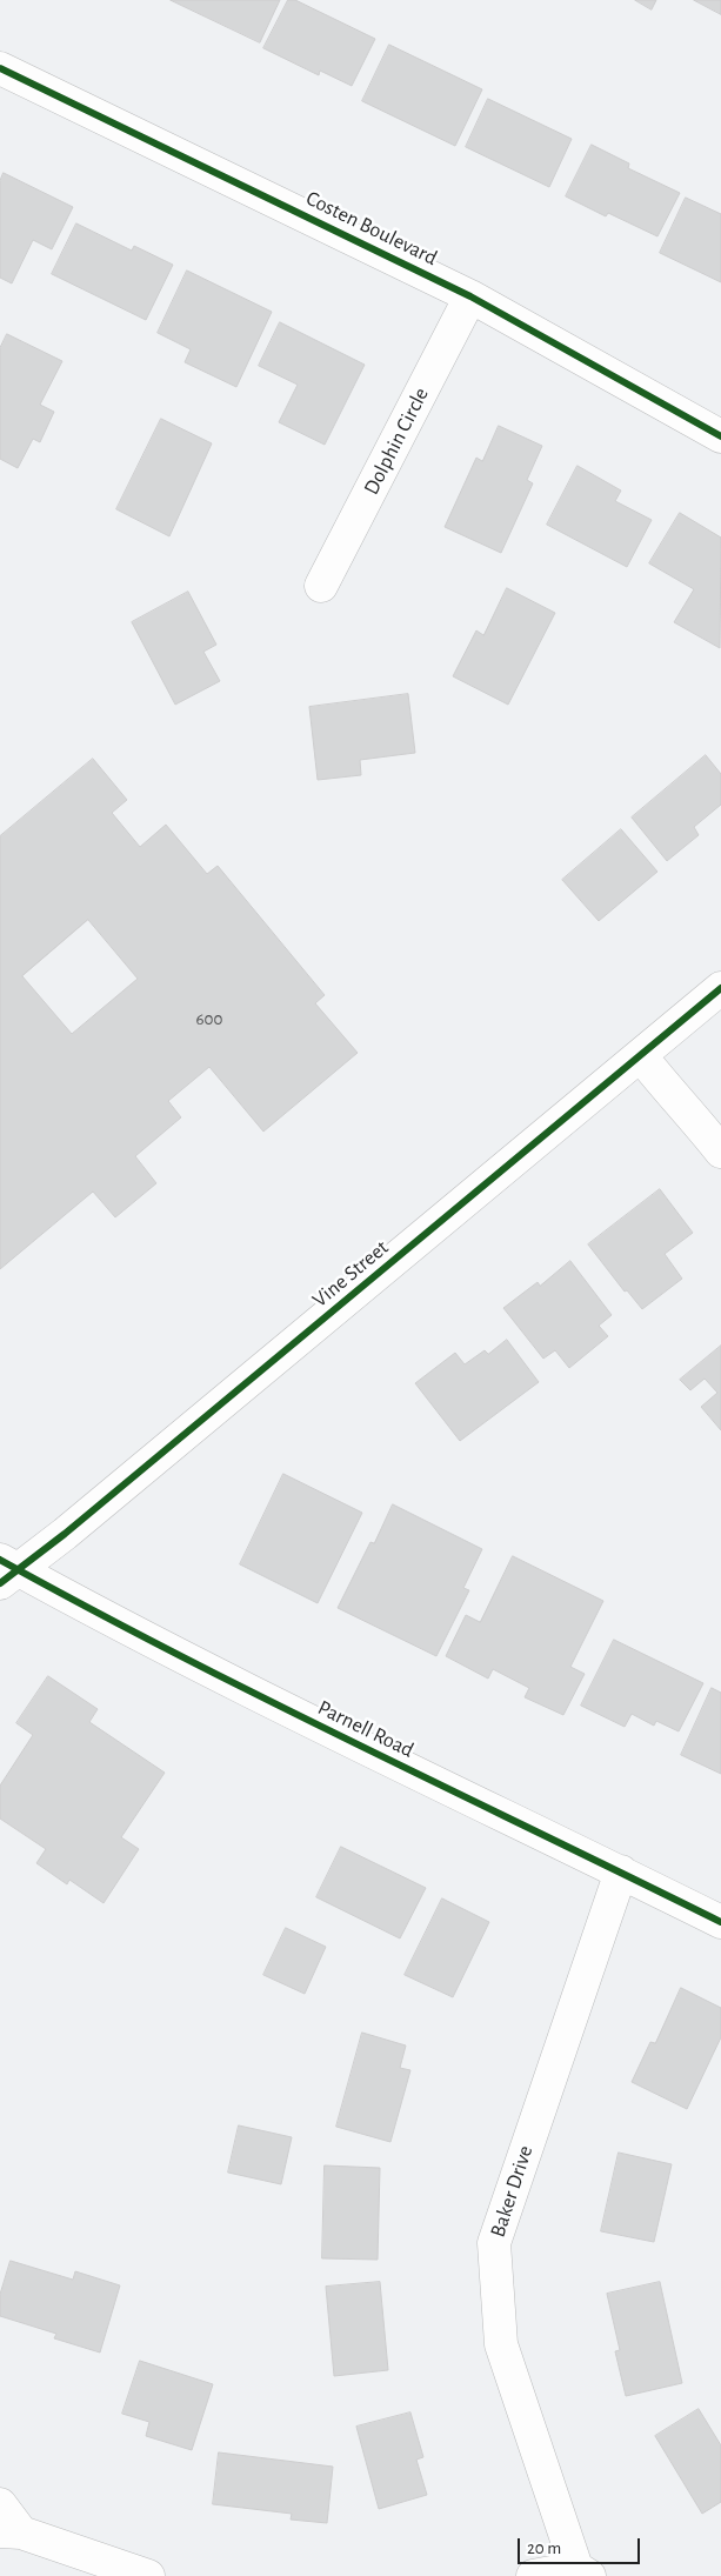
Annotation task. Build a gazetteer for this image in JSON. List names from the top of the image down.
{
  "streets": {
    "street": [
      "Costen Boulevard",
      "Dolphin Circle",
      "Vine Street",
      "Parnell Road",
      "Baker Drive"
    ]
  },
  "crossings": [
    ["Costen Boulevard", "Dolphin Circle"],
    ["Vine Street", "Parnell Road"],
    ["Parnell Road", "Baker Drive"]
  ],
  "house_numbers": ["600"],
  "scale_bar": "20 m"
}
